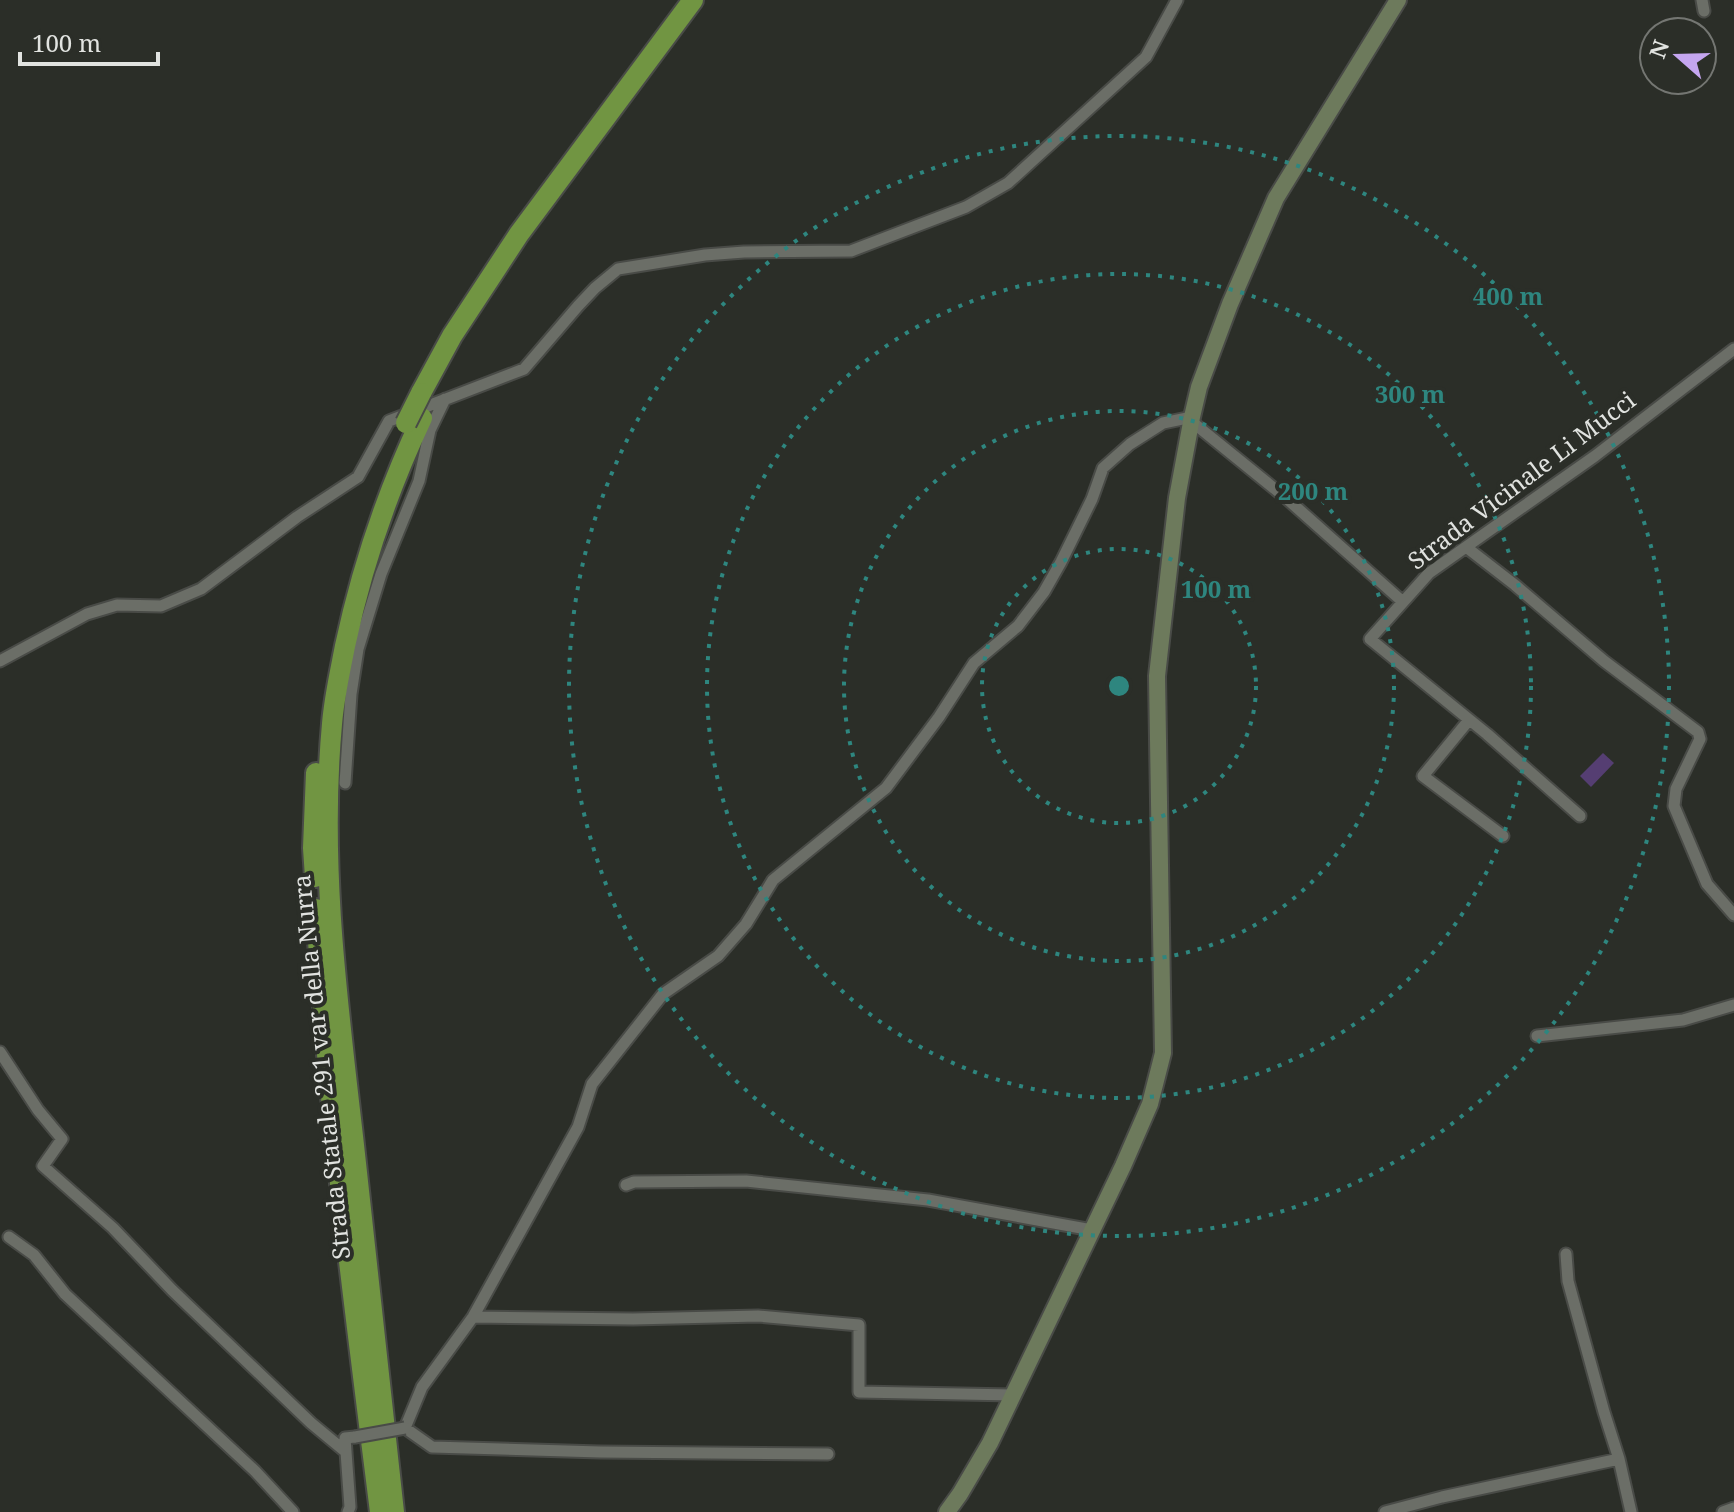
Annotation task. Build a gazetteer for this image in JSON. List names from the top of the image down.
{
  "streets": {
    "highway": ["Strada Statale 291 var della Nurra"],
    "street": ["Strada Vicinale Li Mucci"]
  },
  "scale_bar": "100 m",
  "north": "left",
  "rings": [
    "400 m",
    "300 m",
    "200 m",
    "100 m"
  ]
}
